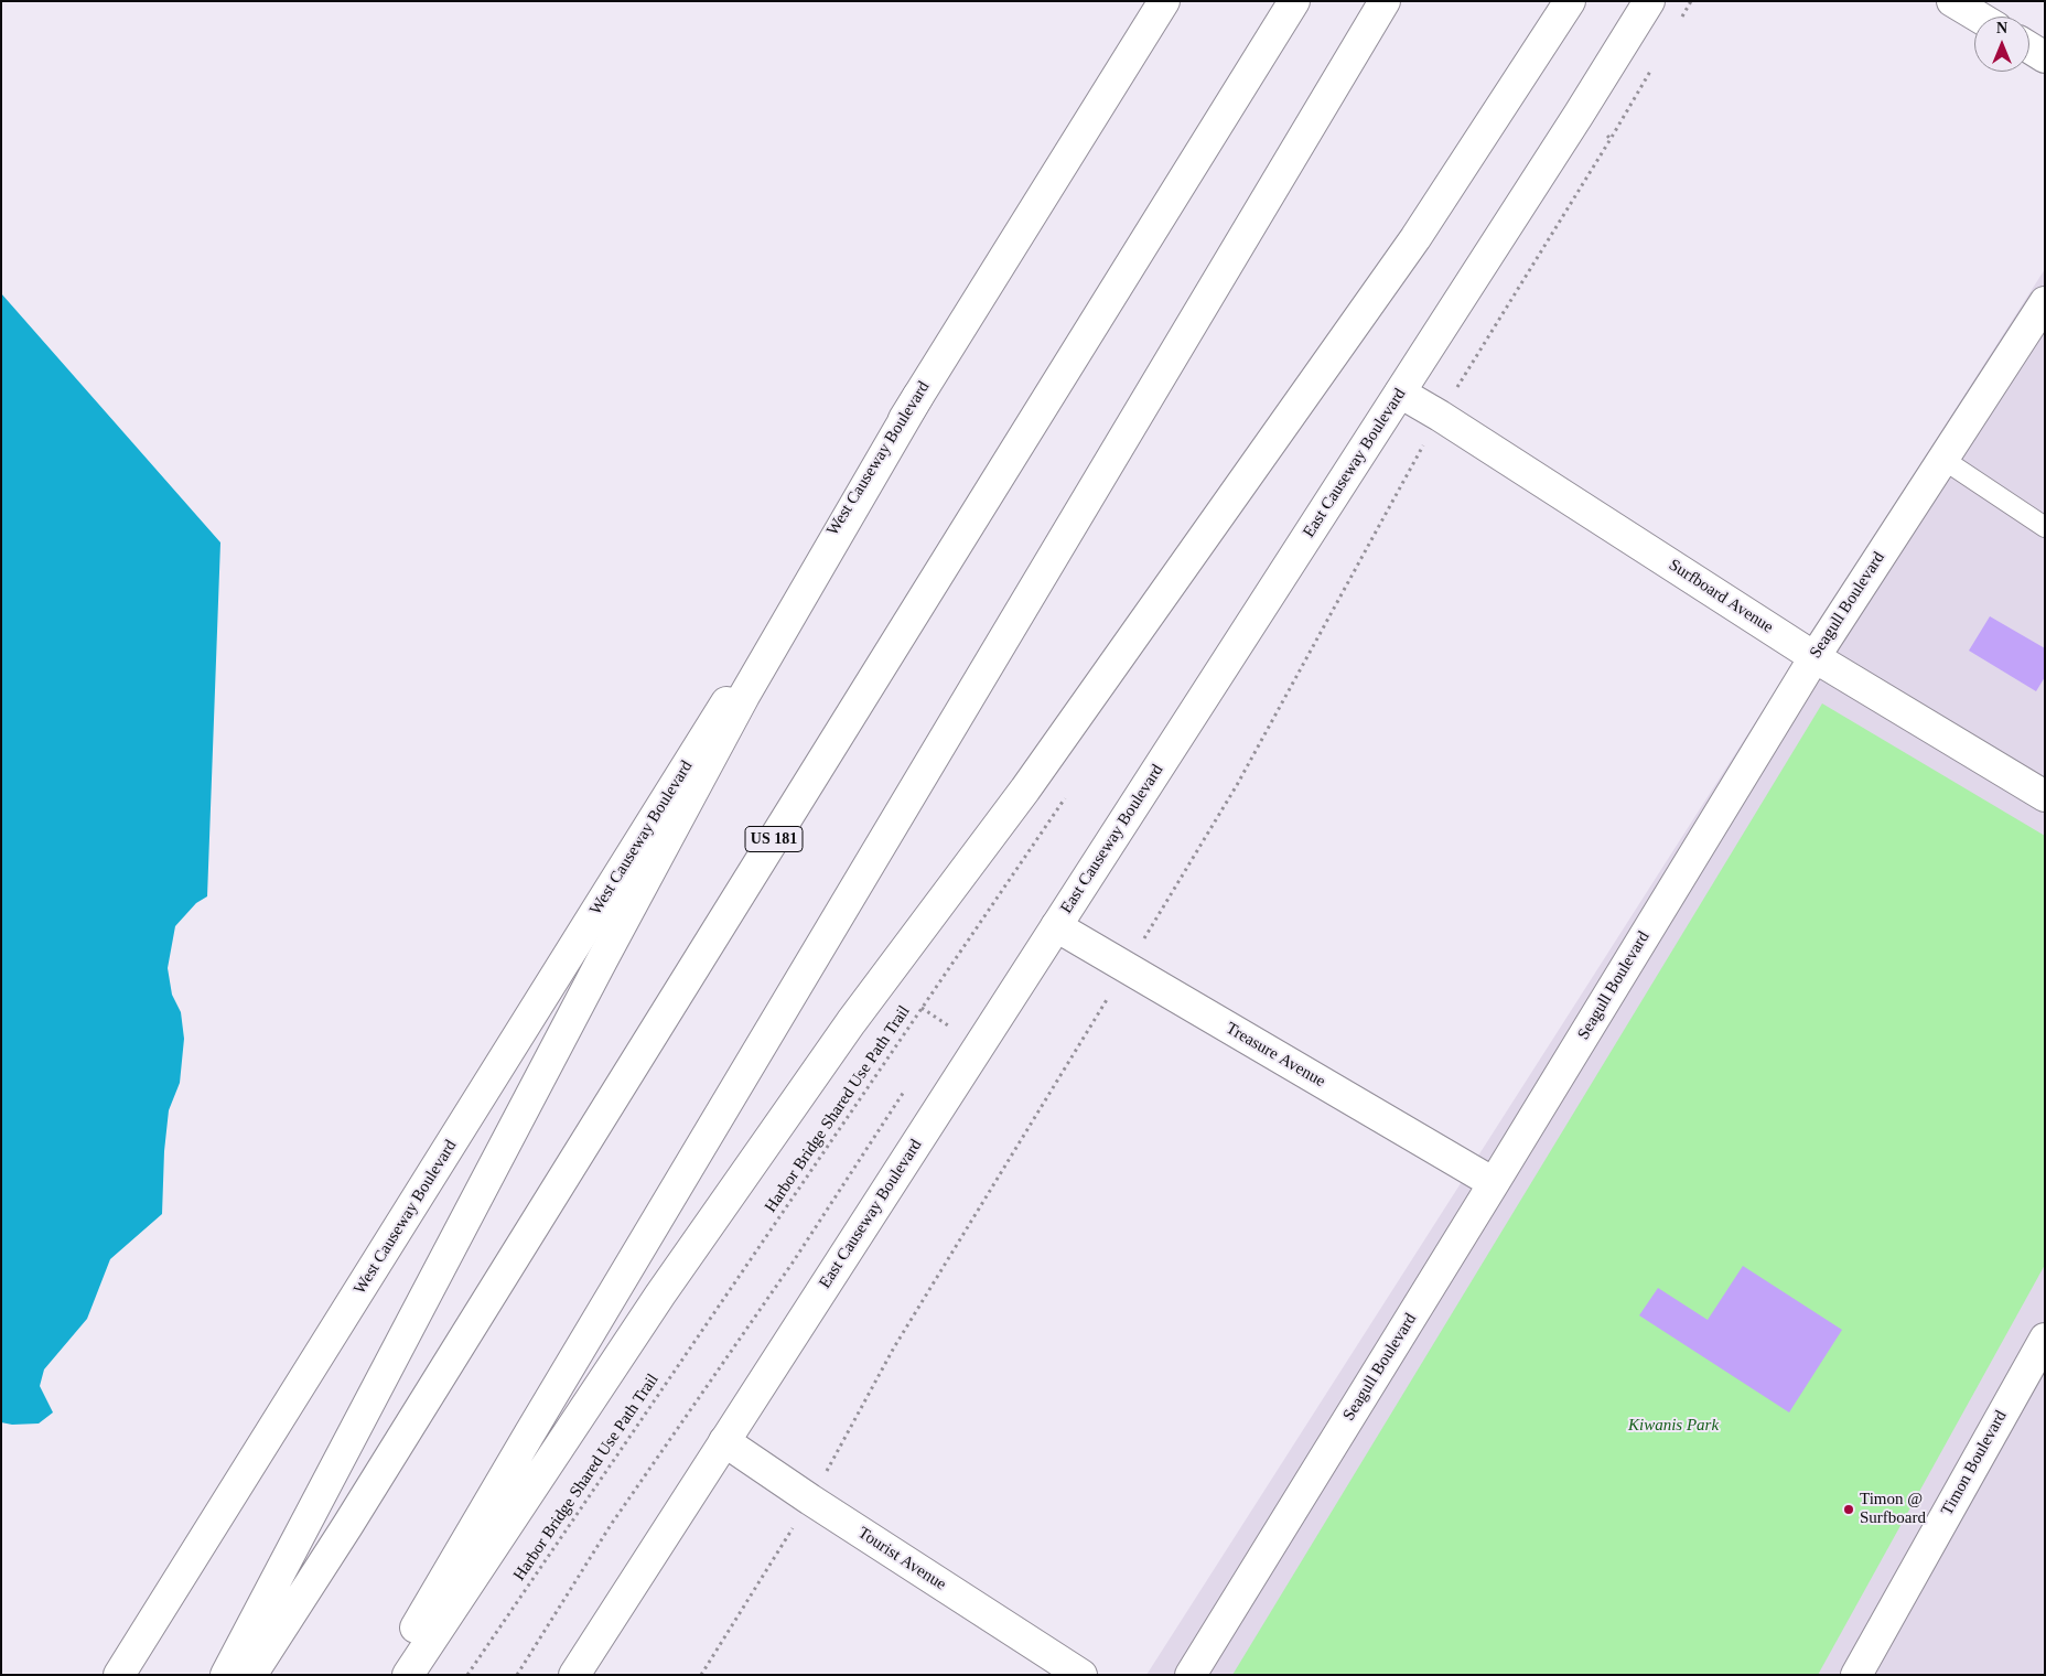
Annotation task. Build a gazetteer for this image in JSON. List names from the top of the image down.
{
  "streets": {
    "main road": [
      "West Causeway Boulevard",
      "East Causeway Boulevard",
      "Surfboard Avenue",
      "Seagull Boulevard",
      "US 181",
      "Treasure Avenue",
      "Timon Boulevard",
      "Tourist Avenue"
    ],
    "path": ["Harbor Bridge Shared Use Path Trail"]
  },
  "crossings": [
    ["East Causeway Boulevard", "Surfboard Avenue"],
    ["East Causeway Boulevard", "Treasure Avenue"],
    ["East Causeway Boulevard", "Tourist Avenue"],
    ["Surfboard Avenue", "Seagull Boulevard"],
    ["Seagull Boulevard", "Treasure Avenue"]
  ],
  "parks": ["Kiwanis Park"],
  "places": ["Timon @ Surfboard"],
  "north": "top"
}
